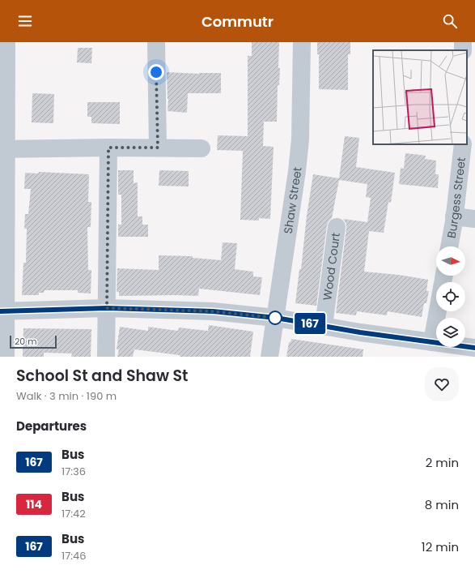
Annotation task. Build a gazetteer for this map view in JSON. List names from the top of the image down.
{
  "streets": {
    "street": ["Burgess Street", "Shaw Street", "Wood Court"]
  },
  "lines": ["bus line 167"],
  "scale_bar": "20 m",
  "north": "right",
  "page": {
    "header": "Commutr",
    "on_map": "167",
    "scale": "20 m",
    "heading": [
      ["School St and Shaw St", "Walk · 3 min · 190 m"],
      "Departures"
    ],
    "list": [
      {
        "mark": "167",
        "name": "Bus",
        "note": "17:36",
        "value": "2 min"
      },
      {
        "mark": "114",
        "name": "Bus",
        "note": "17:42",
        "value": "8 min"
      },
      {
        "mark": "167",
        "name": "Bus",
        "note": "17:46",
        "value": "12 min"
      }
    ]
  }
}
